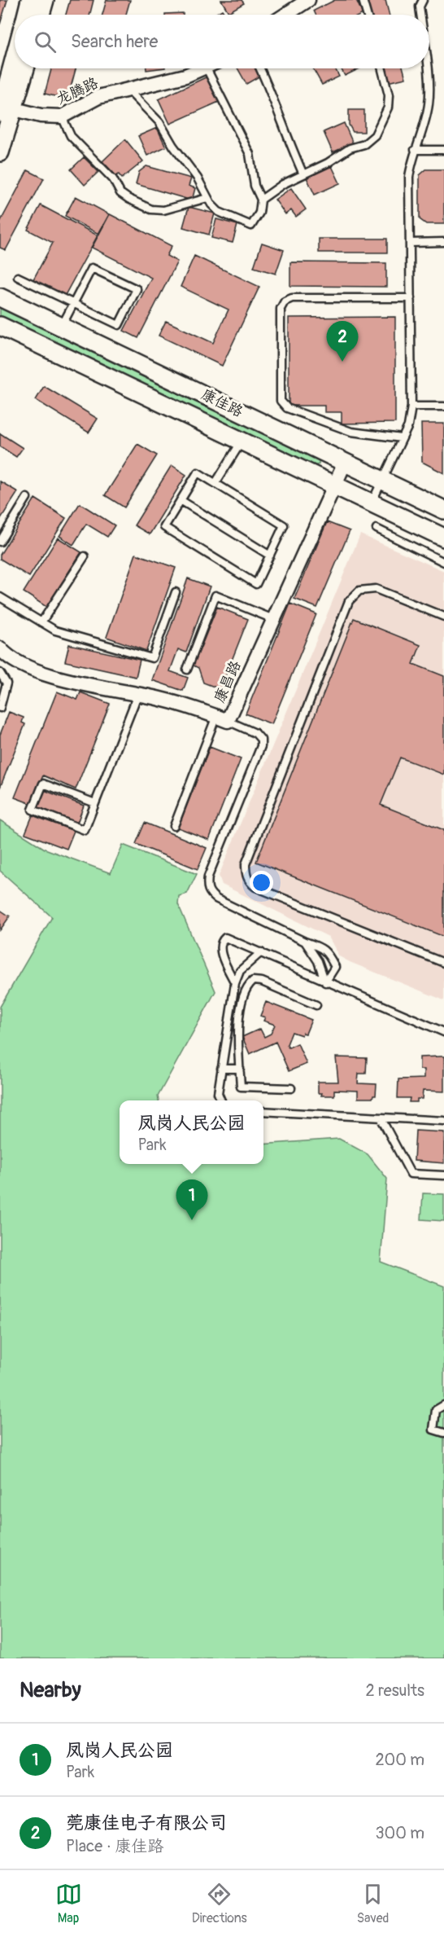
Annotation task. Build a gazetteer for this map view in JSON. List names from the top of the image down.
{
  "streets": {
    "street": ["龙腾路", "康佳路", "康昌路"]
  },
  "crossings": [
    ["康佳路", "康昌路"]
  ],
  "page": {
    "search": "Search here",
    "pins": ["2", "1"],
    "popup": ["凤岗人民公园", "Park"],
    "heading": ["Nearby", "2 results"],
    "list": [
      {
        "mark": "1",
        "name": "凤岗人民公园",
        "note": "Park",
        "value": "200 m"
      },
      {
        "mark": "2",
        "name": "莞康佳电子有限公司",
        "note": "Place · 康佳路",
        "value": "300 m"
      }
    ],
    "nav": ["Map", "Directions", "Saved"]
  }
}
